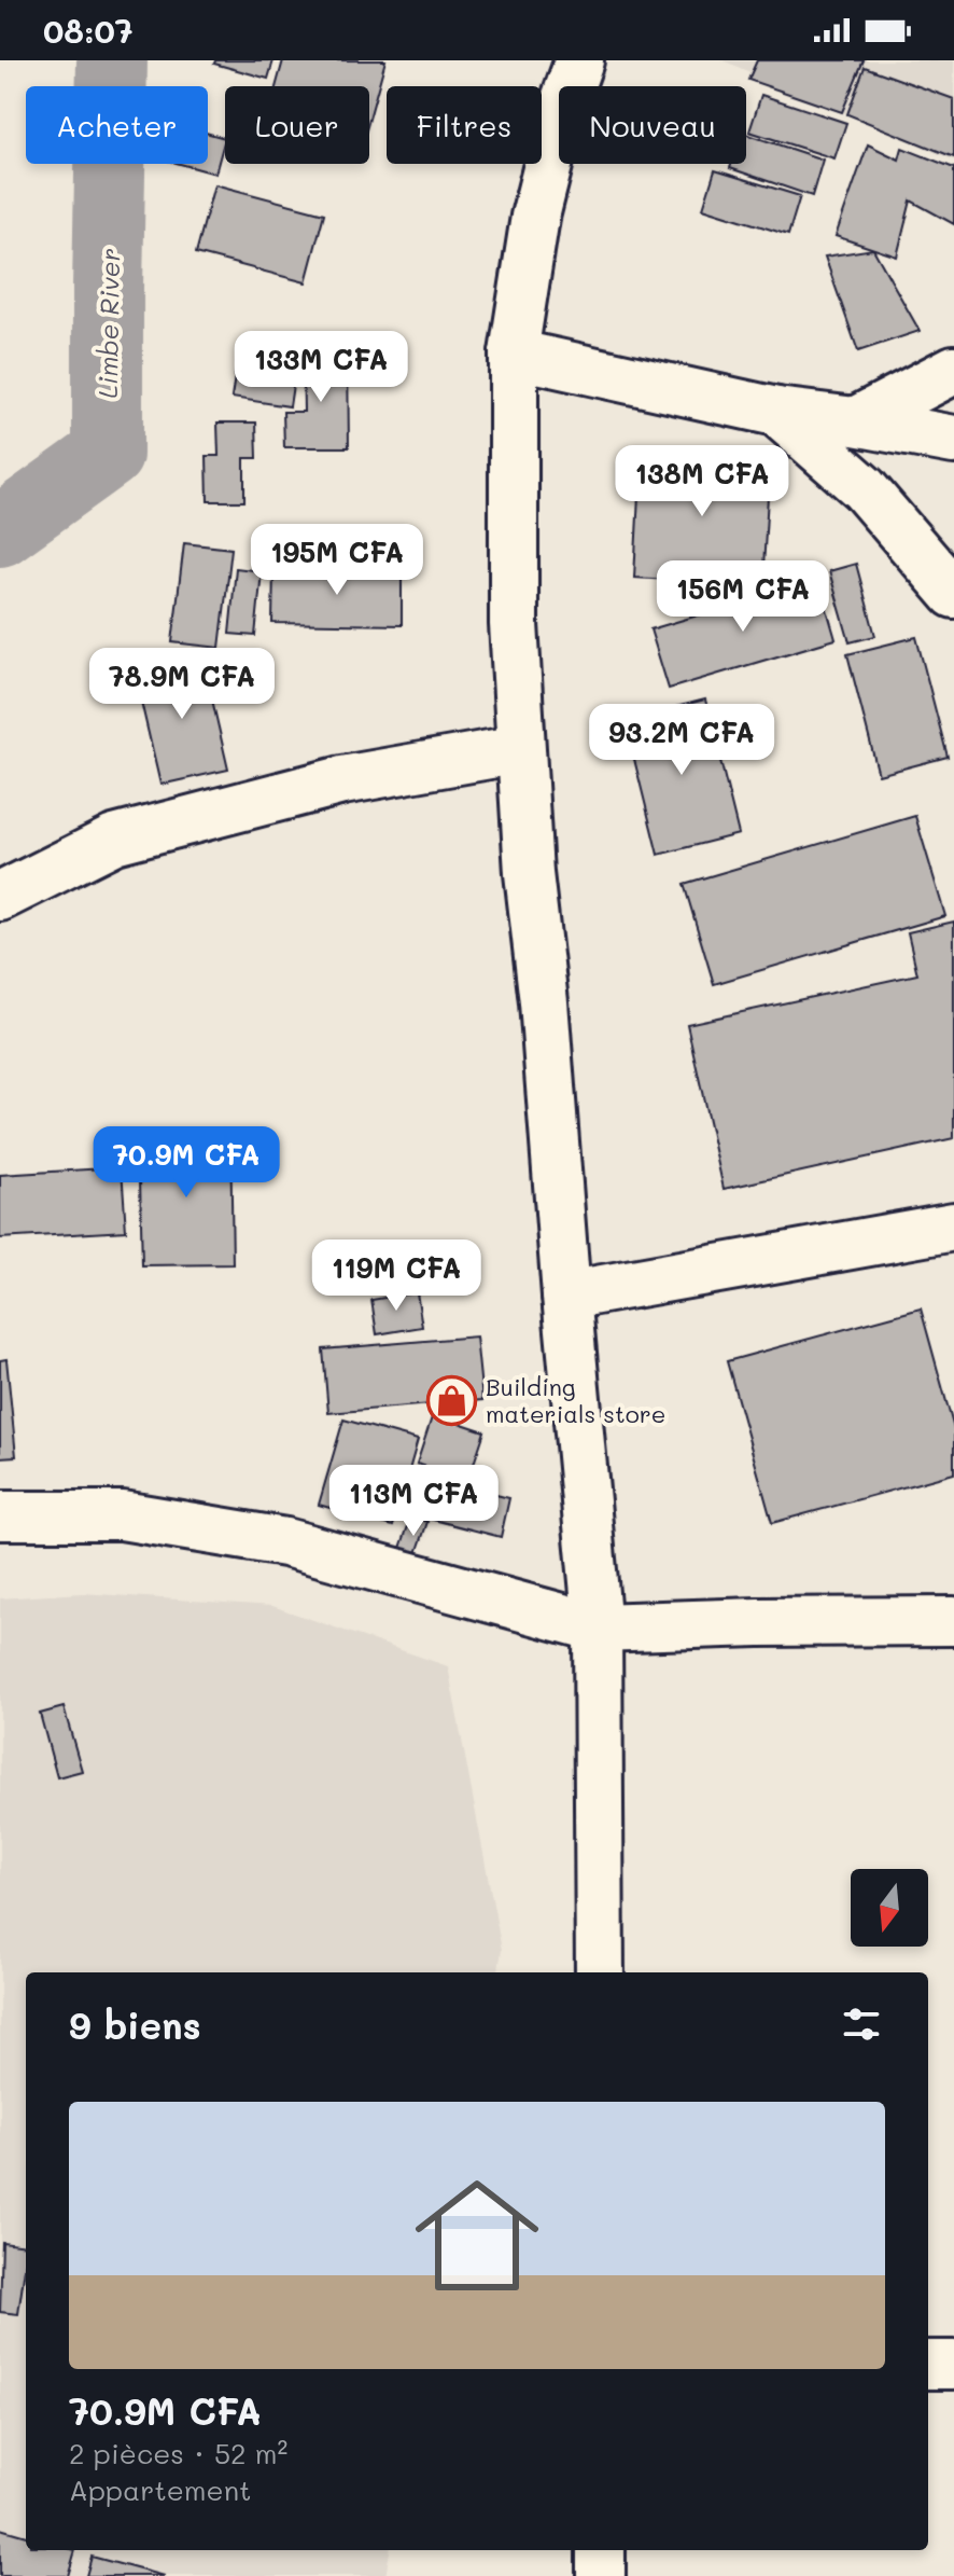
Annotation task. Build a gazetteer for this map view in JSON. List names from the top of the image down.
{
  "water": ["Limbe River"],
  "places": {
    "shop": ["Building materials store"]
  },
  "north": "bottom",
  "page": {
    "status": "08:07",
    "chip": [
      "Acheter",
      "Louer",
      "Filtres",
      "Nouveau"
    ],
    "price": [
      "133M CFA",
      "138M CFA",
      "195M CFA",
      "156M CFA",
      "78.9M CFA",
      "93.2M CFA",
      "70.9M CFA",
      "119M CFA",
      "113M CFA"
    ],
    "heading": "9 biens",
    "list": [
      {
        "name": "70.9M CFA",
        "note": "2 pièces · 52 m² · Appartement"
      }
    ]
  }
}
